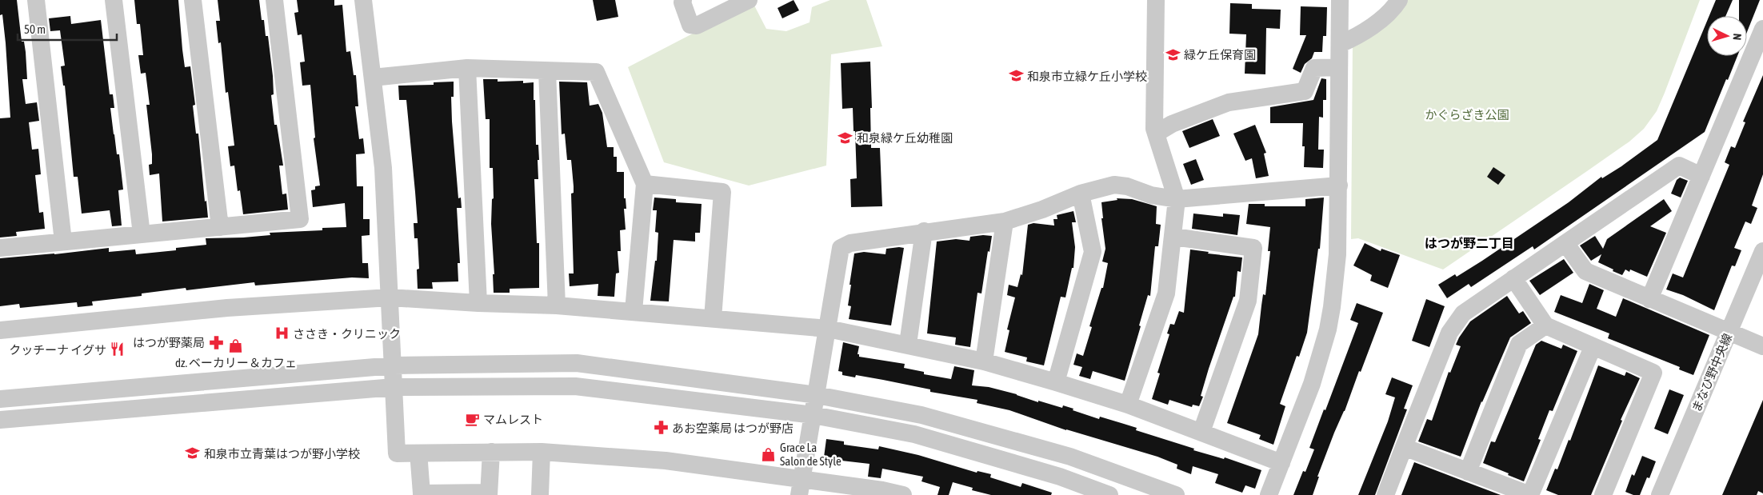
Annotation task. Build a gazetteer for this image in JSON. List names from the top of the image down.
{
  "streets": {
    "street": ["まなび野中央線"]
  },
  "districts": ["はつが野二丁目"],
  "parks": ["かぐらざき公園"],
  "places": {
    "school or university": [
      "緑ケ丘保育園",
      "和泉市立緑ケ丘小学校",
      "和泉緑ケ丘幼稚園",
      "和泉市立青葉はつが野小学校"
    ],
    "hospital": ["ささき・クリニック"],
    "pharmacy": ["はつが野薬局", "あお空薬局 はつが野店"],
    "shop": ["dz. ベーカリー＆カフェ", "Grace La Salon de Style"],
    "restaurant": ["クッチーナ イグサ"],
    "cafe": ["マムレスト"]
  },
  "scale_bar": "50 m",
  "north": "right"
}
